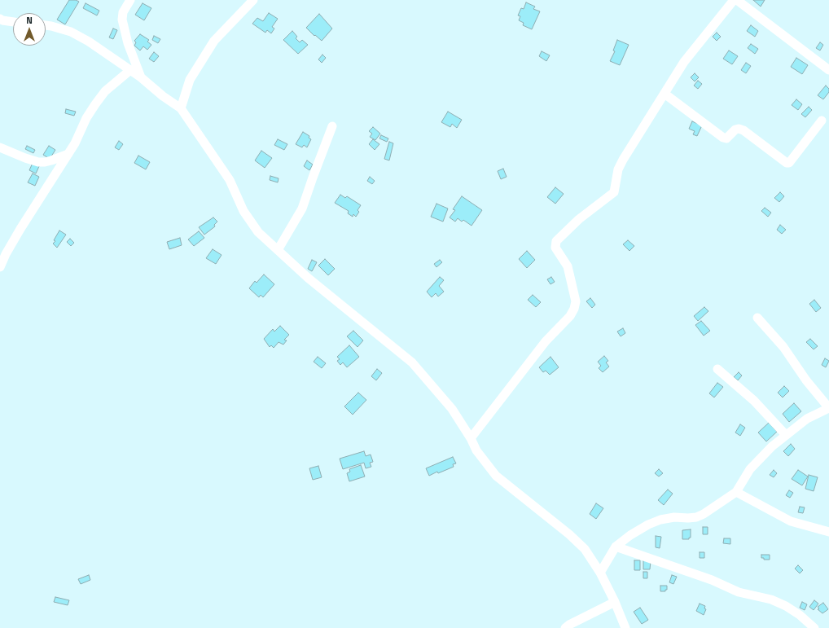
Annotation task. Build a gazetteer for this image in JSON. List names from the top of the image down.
{
  "north": "top"
}
